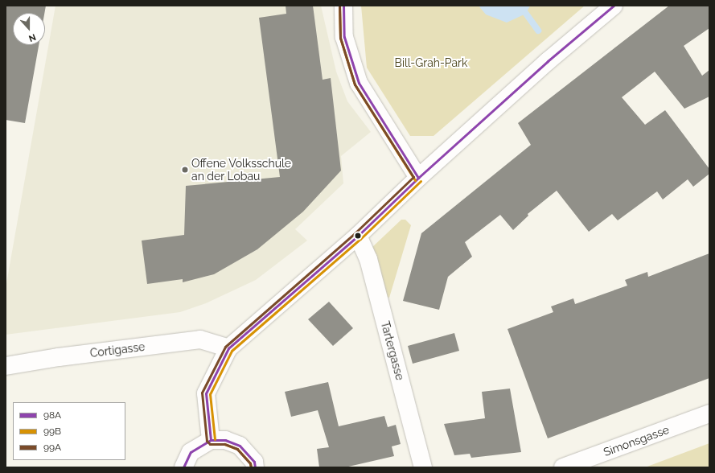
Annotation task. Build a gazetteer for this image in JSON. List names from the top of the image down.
{
  "streets": {
    "street": ["Cortigasse", "Tartergasse", "Simonsgasse"]
  },
  "parks": ["Bill-Grah-Park"],
  "places": ["Offene Volksschule an der Lobau"],
  "lines": ["transit line 98A", "transit line 99B", "transit line 99A"],
  "legend": ["98A", "99B", "99A"],
  "north": "bottom"
}
